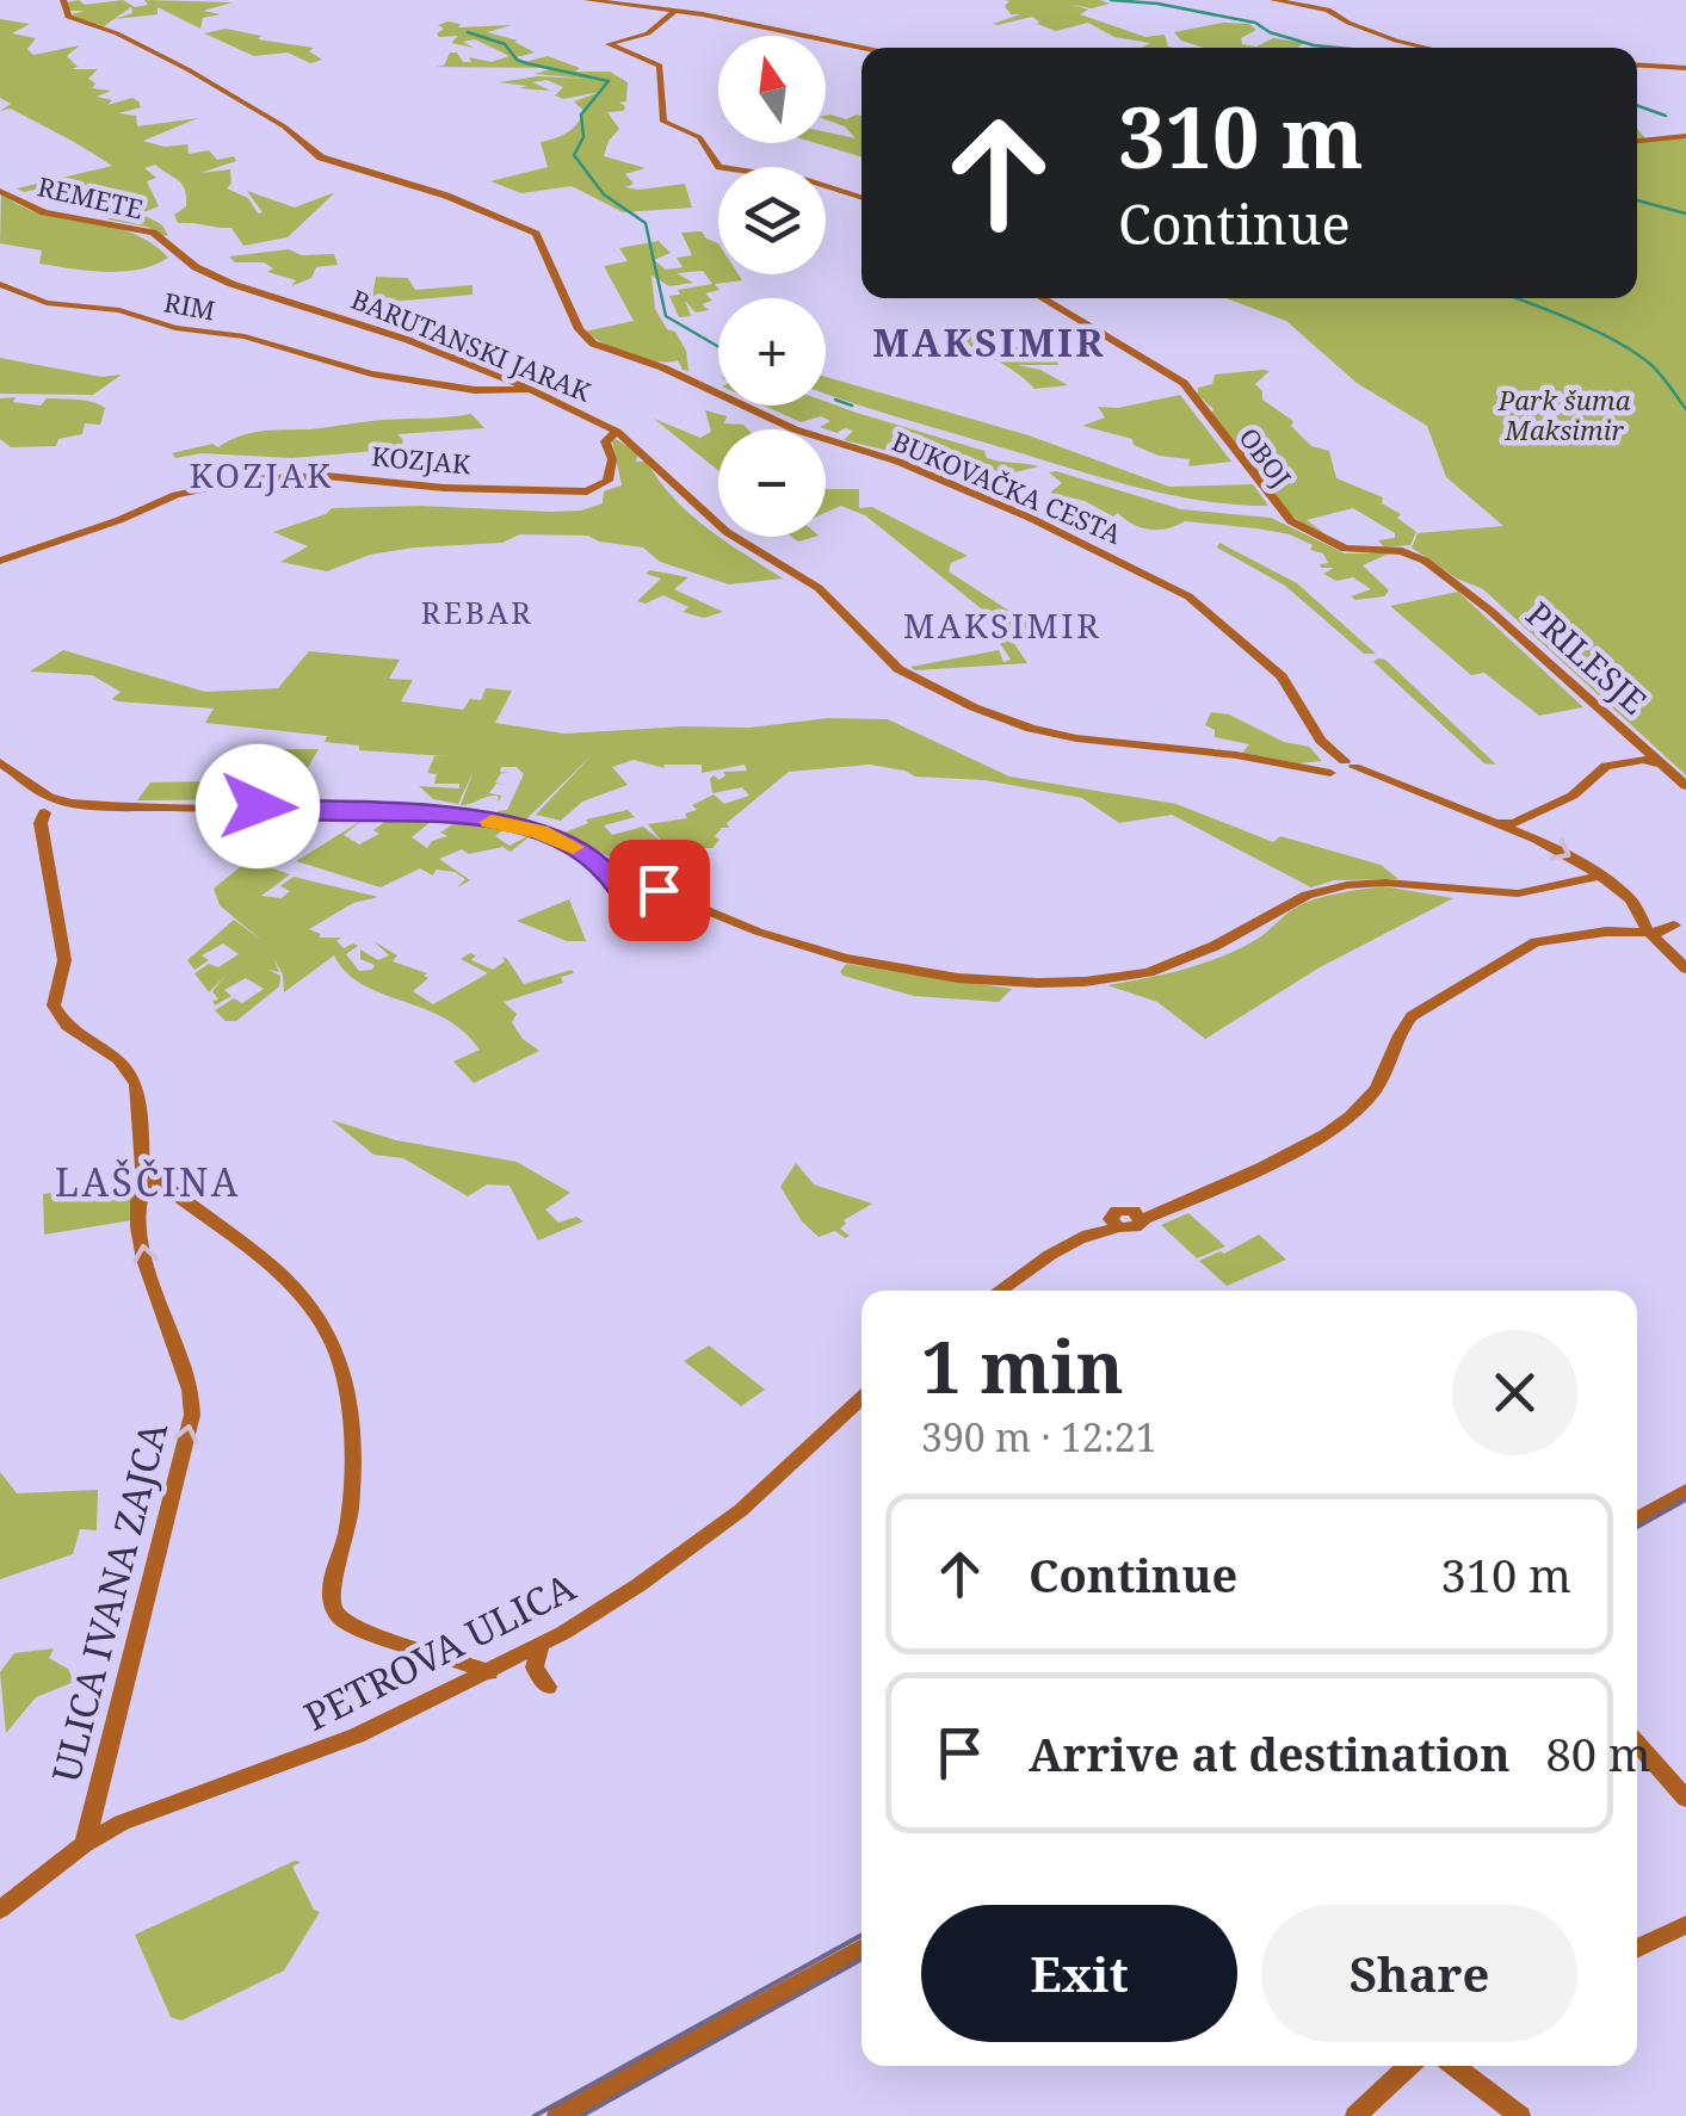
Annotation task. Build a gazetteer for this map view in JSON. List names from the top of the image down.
{
  "streets": {
    "street": [
      "REMETE",
      "RIM",
      "BARUTANSKI JARAK",
      "OBOJ",
      "KOZJAK",
      "BUKOVAČKA CESTA",
      "PRILESJE",
      "ULICA IVANA ZAJCA",
      "PETROVA ULICA"
    ]
  },
  "crossings": [
    ["REMETE", "BARUTANSKI JARAK"],
    ["RIM", "BARUTANSKI JARAK"],
    ["BARUTANSKI JARAK", "KOZJAK"],
    ["BARUTANSKI JARAK", "BUKOVAČKA CESTA"],
    ["OBOJ", "PRILESJE"],
    ["ULICA IVANA ZAJCA", "PETROVA ULICA"]
  ],
  "one_way": ["ULICA IVANA ZAJCA"],
  "districts": [
    "MAKSIMIR",
    "KOZJAK",
    "REBAR",
    "MAKSIMIR",
    "LAŠČINA"
  ],
  "parks": ["Park šuma Maksimir"],
  "north": "top",
  "page": {
    "map_buttons": ["+", "−"],
    "turn": ["310 m", "Continue"],
    "heading": ["1 min", "390 m · 12:21"],
    "list": [
      {
        "name": "Continue",
        "value": "310 m"
      },
      {
        "name": "Arrive at destination",
        "value": "80 m"
      }
    ],
    "buttons": ["Exit", "Share"]
  }
}
